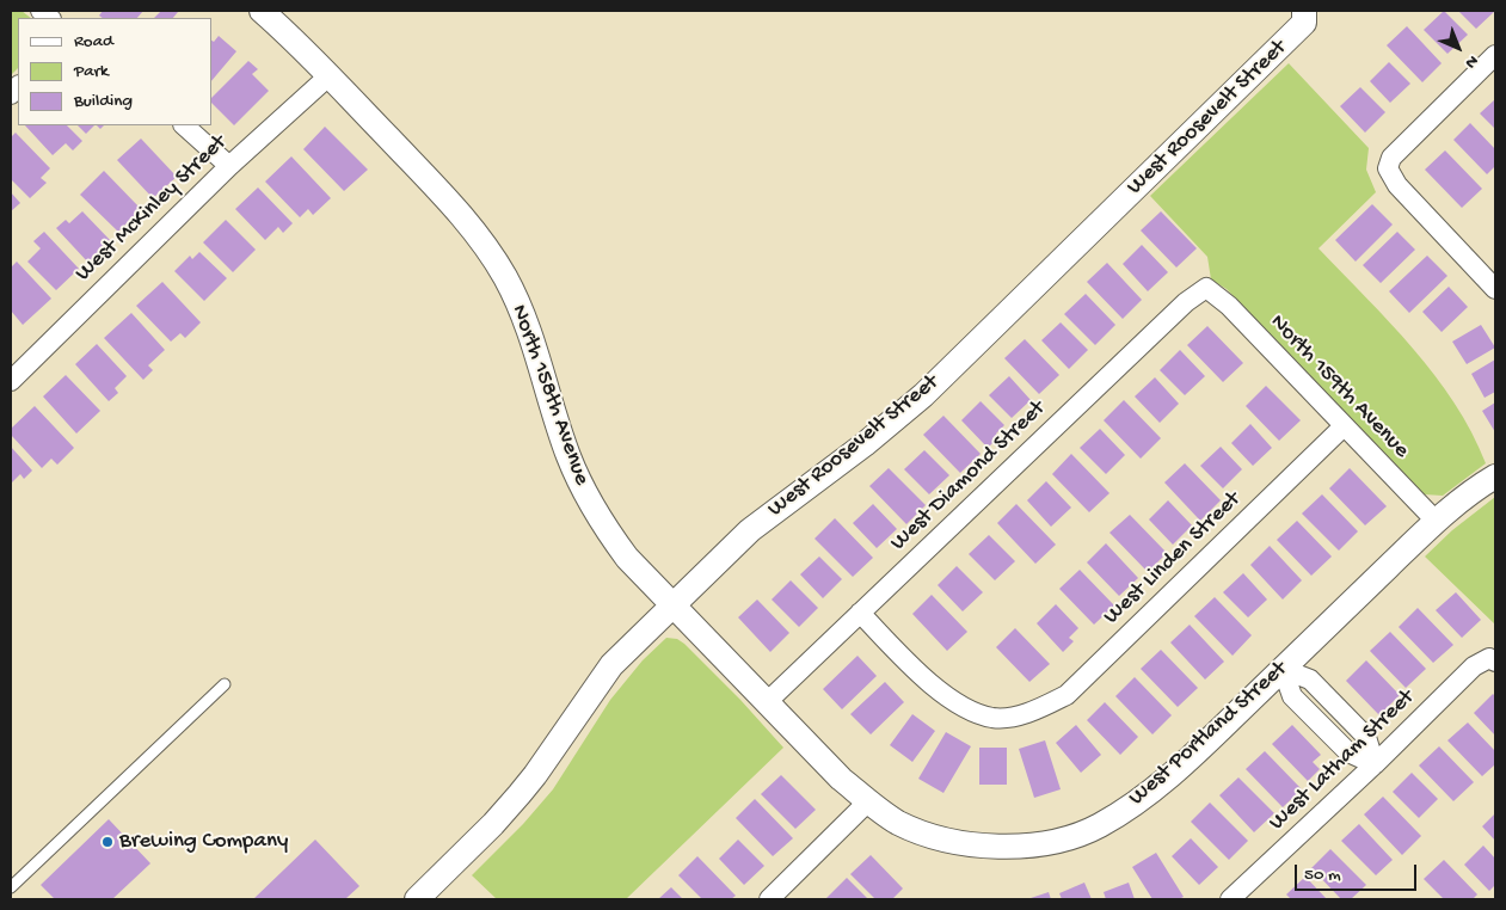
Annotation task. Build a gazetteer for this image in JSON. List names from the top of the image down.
{
  "streets": {
    "street": [
      "West Roosevelt Street",
      "West McKinley Street",
      "North 159th Avenue",
      "North 158th Avenue",
      "West Diamond Street",
      "West Linden Street",
      "West Portland Street",
      "West Latham Street"
    ]
  },
  "crossings": [
    ["West Roosevelt Street", "North 158th Avenue"],
    ["West McKinley Street", "North 158th Avenue"],
    ["North 159th Avenue", "West Diamond Street"],
    ["North 159th Avenue", "West Linden Street"],
    ["North 159th Avenue", "West Portland Street"],
    ["North 158th Avenue", "West Diamond Street"],
    ["North 158th Avenue", "West Portland Street"],
    ["West Diamond Street", "West Linden Street"]
  ],
  "places": ["Brewing Company"],
  "legend": ["Road", "Park", "Building"],
  "scale_bar": "50 m",
  "north": "bottom right"
}
